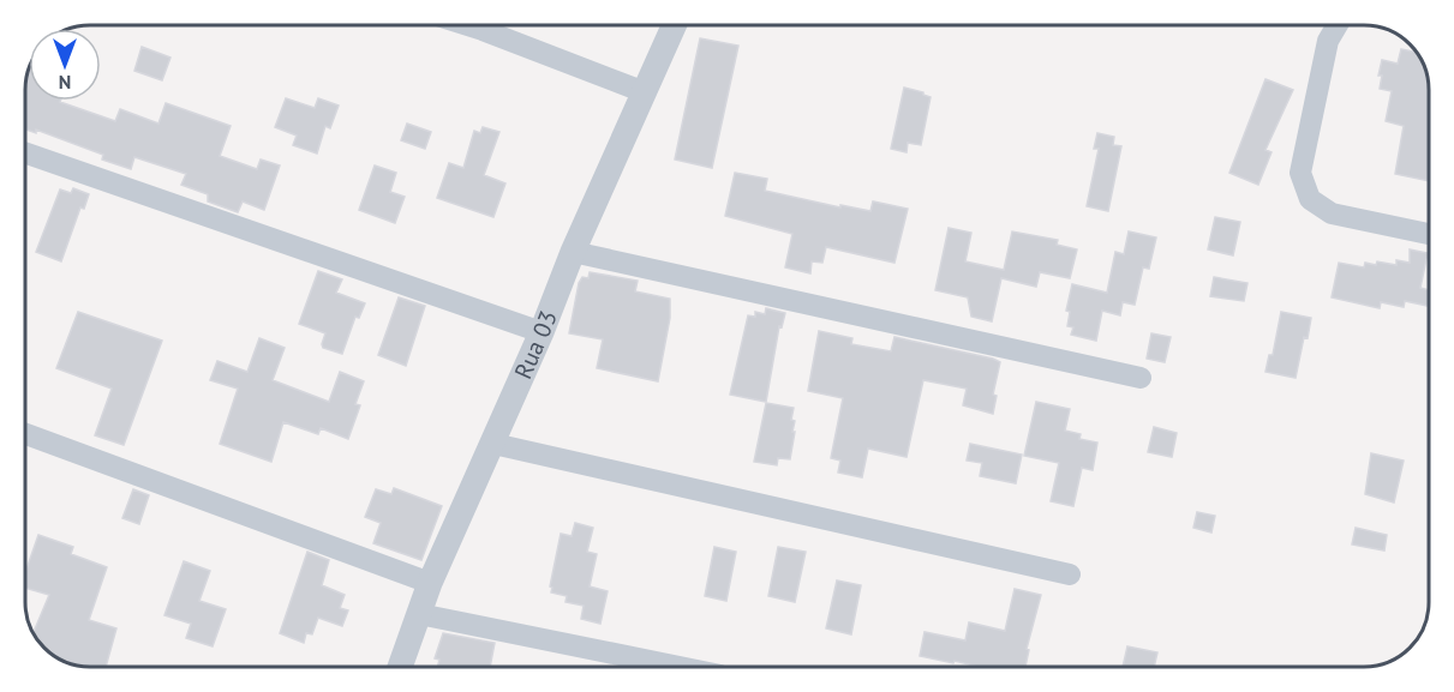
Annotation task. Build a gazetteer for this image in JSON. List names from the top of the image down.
{
  "streets": {
    "street": ["Rua 03"]
  },
  "north": "bottom"
}
